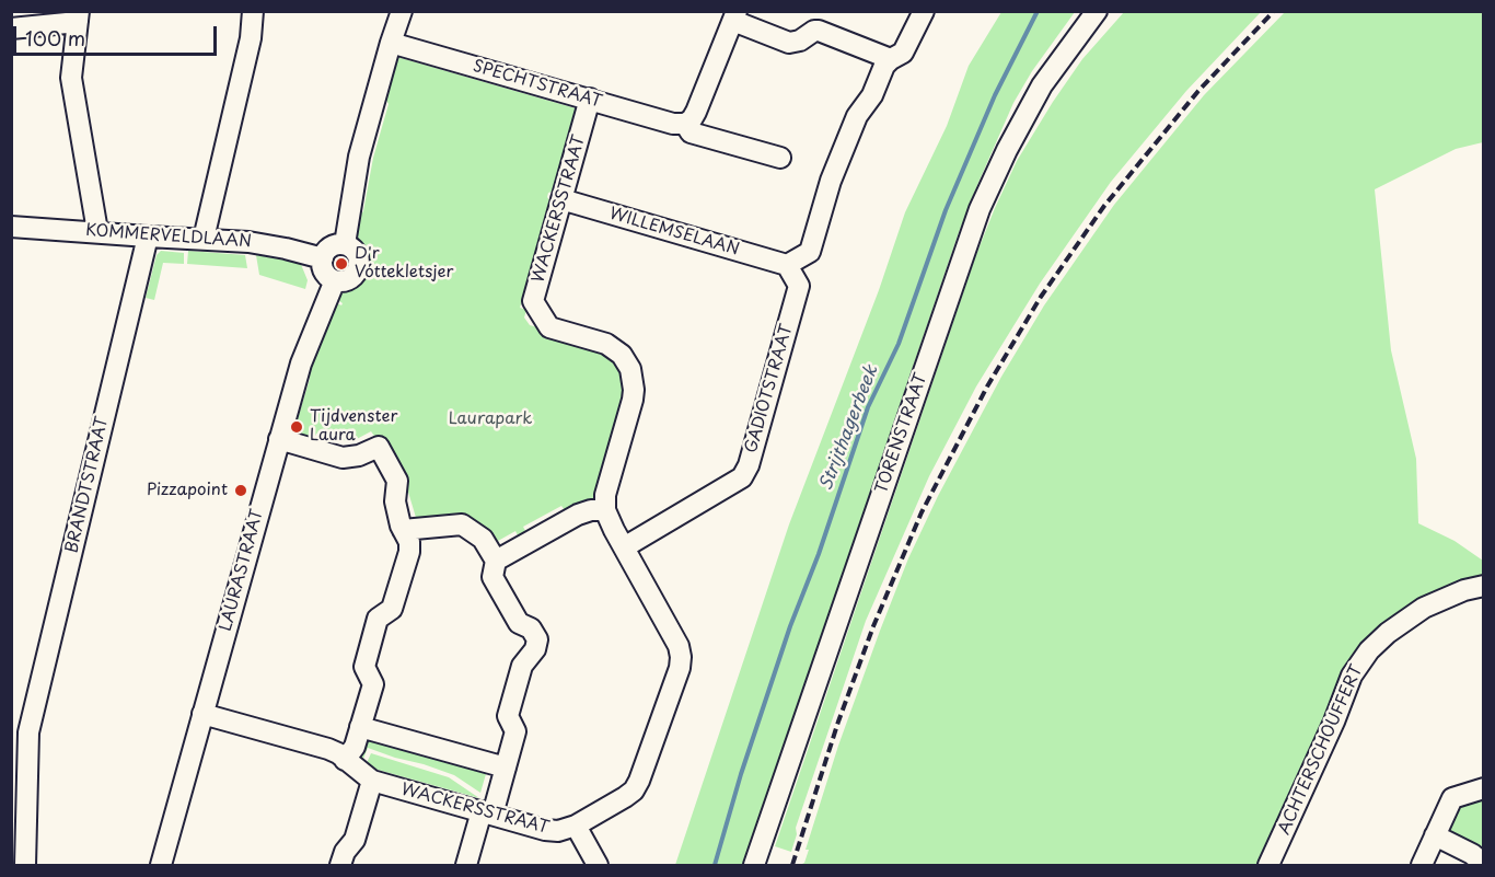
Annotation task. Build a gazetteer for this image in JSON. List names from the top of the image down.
{
  "streets": {
    "street": [
      "SPECHTSTRAAT",
      "WACKERSSTRAAT",
      "WILLEMSELAAN",
      "KOMMERVELDLAAN",
      "GADIOTSTRAAT",
      "TORENSTRAAT",
      "BRANDTSTRAAT",
      "LAURASTRAAT",
      "ACHTERSCHOUFFERT"
    ]
  },
  "crossings": [
    ["SPECHTSTRAAT", "WACKERSSTRAAT"],
    ["WACKERSSTRAAT", "WILLEMSELAAN"],
    ["WACKERSSTRAAT", "GADIOTSTRAAT"],
    ["WACKERSSTRAAT", "LAURASTRAAT"],
    ["WILLEMSELAAN", "GADIOTSTRAAT"],
    ["KOMMERVELDLAAN", "BRANDTSTRAAT"],
    ["KOMMERVELDLAAN", "LAURASTRAAT"]
  ],
  "water": ["Strijthagerbeek"],
  "parks": ["Laurapark"],
  "places": ["D'r Vóttekletsjer", "Tijdvenster Laura", "Pizzapoint"],
  "scale_bar": "100 m"
}
